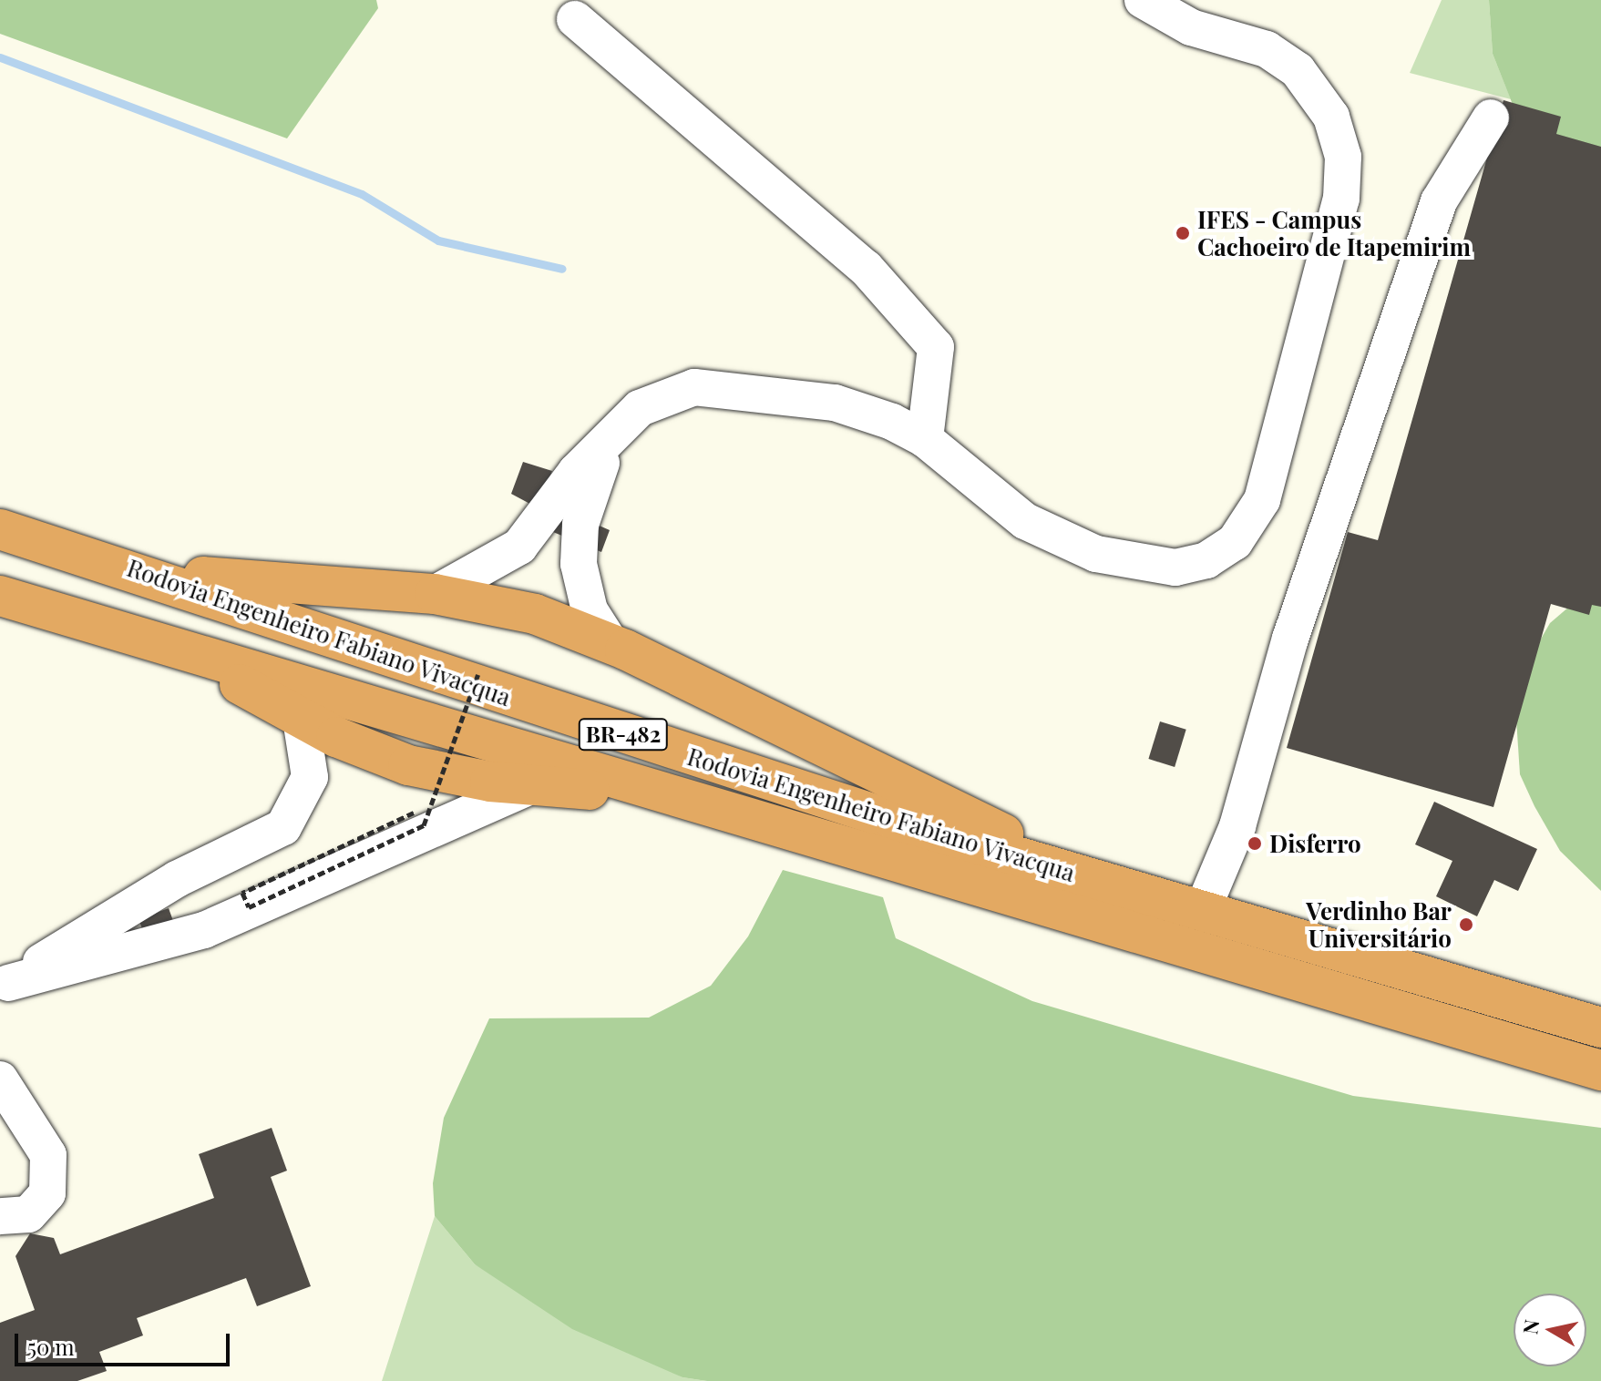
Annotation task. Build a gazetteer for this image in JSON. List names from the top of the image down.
{
  "streets": {
    "highway": ["Rodovia Engenheiro Fabiano Vivacqua", "BR-482"]
  },
  "places": ["IFES - Campus Cachoeiro de Itapemirim", "Disferro", "Verdinho Bar Universitário"],
  "scale_bar": "50 m",
  "north": "left"
}
